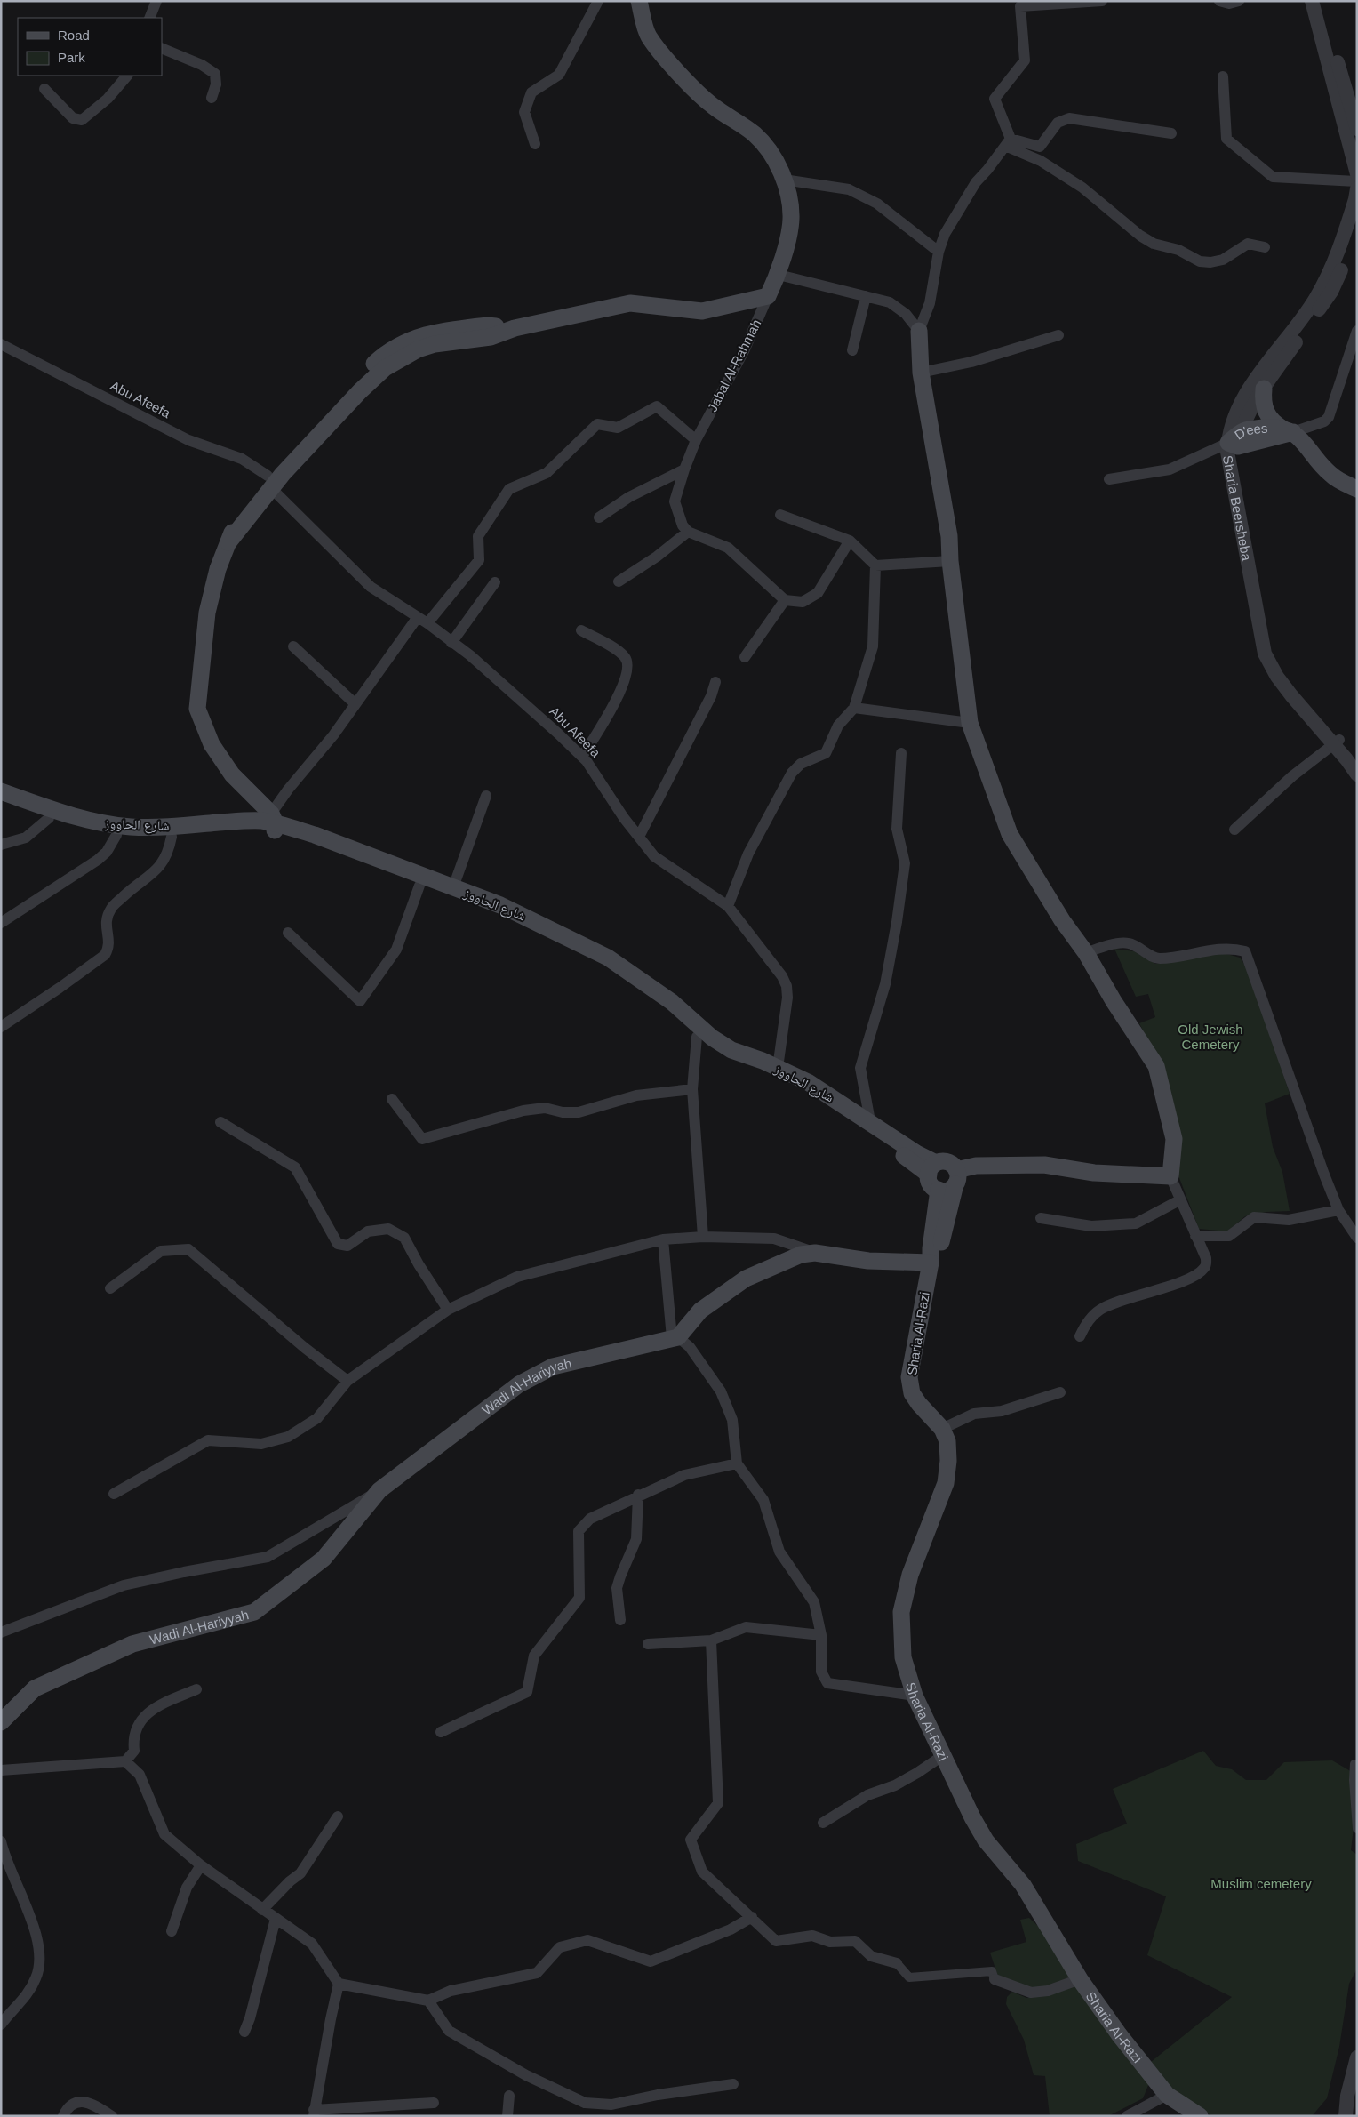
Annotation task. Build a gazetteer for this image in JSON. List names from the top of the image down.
{
  "streets": {
    "main road": [
      "Jabal Al-Rahmah",
      "D'ees",
      "شارع الحاووز",
      "Sharia Al-Razi",
      "Wadi Al-Hariyyah"
    ],
    "street": ["Abu Afeefa", "Sharia Beersheba"]
  },
  "crossings": [
    ["Abu Afeefa", "شارع الحاووز"],
    ["D'ees", "Sharia Beersheba"],
    ["شارع الحاووز", "Sharia Al-Razi"]
  ],
  "parks": ["Old Jewish Cemetery", "Muslim cemetery"],
  "legend": ["Road", "Park"]
}
